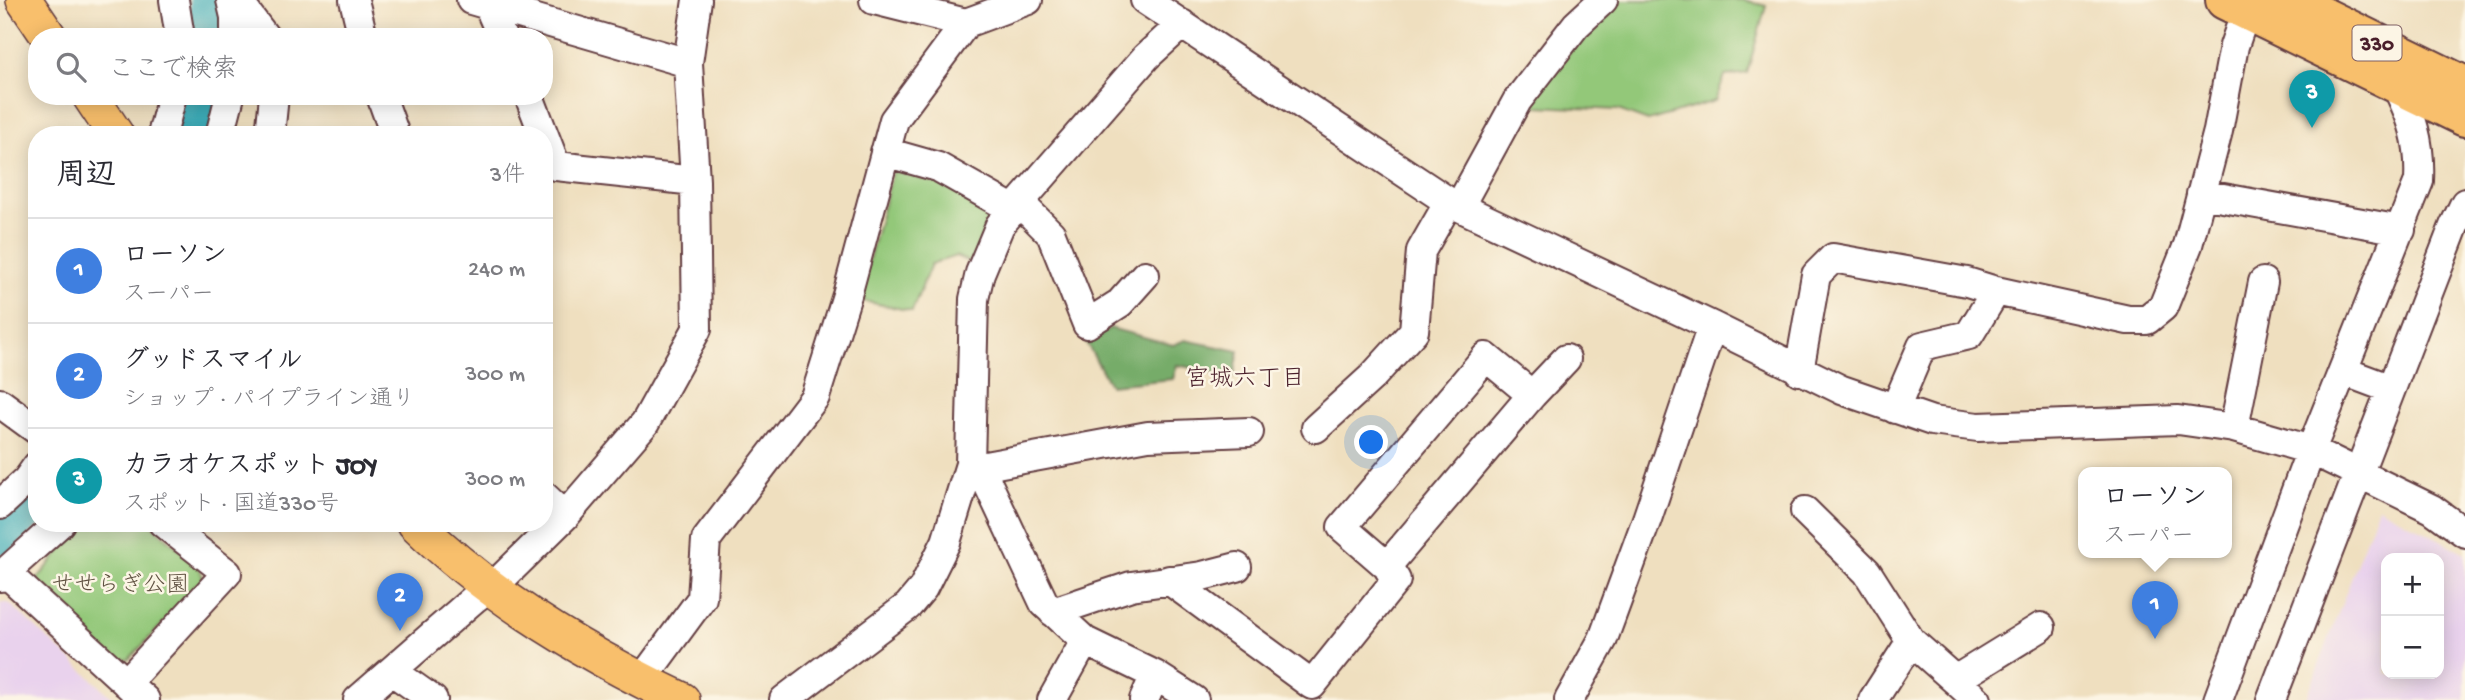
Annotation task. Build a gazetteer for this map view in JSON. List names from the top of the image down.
{
  "streets": {
    "highway": ["330"]
  },
  "districts": ["宮城六丁目"],
  "parks": ["せせらぎ公園"],
  "page": {
    "search": "ここで検索",
    "pins": ["3", "2", "1"],
    "heading": ["周辺", "3件"],
    "list": [
      {
        "mark": "1",
        "name": "ローソン",
        "note": "スーパー",
        "value": "240 m"
      },
      {
        "mark": "2",
        "name": "グッドスマイル",
        "note": "ショップ · パイプライン通り",
        "value": "300 m"
      },
      {
        "mark": "3",
        "name": "カラオケスポット JOY",
        "note": "スポット · 国道330号",
        "value": "300 m"
      }
    ],
    "popup": ["ローソン", "スーパー"],
    "map_buttons": ["+", "−"]
  }
}
